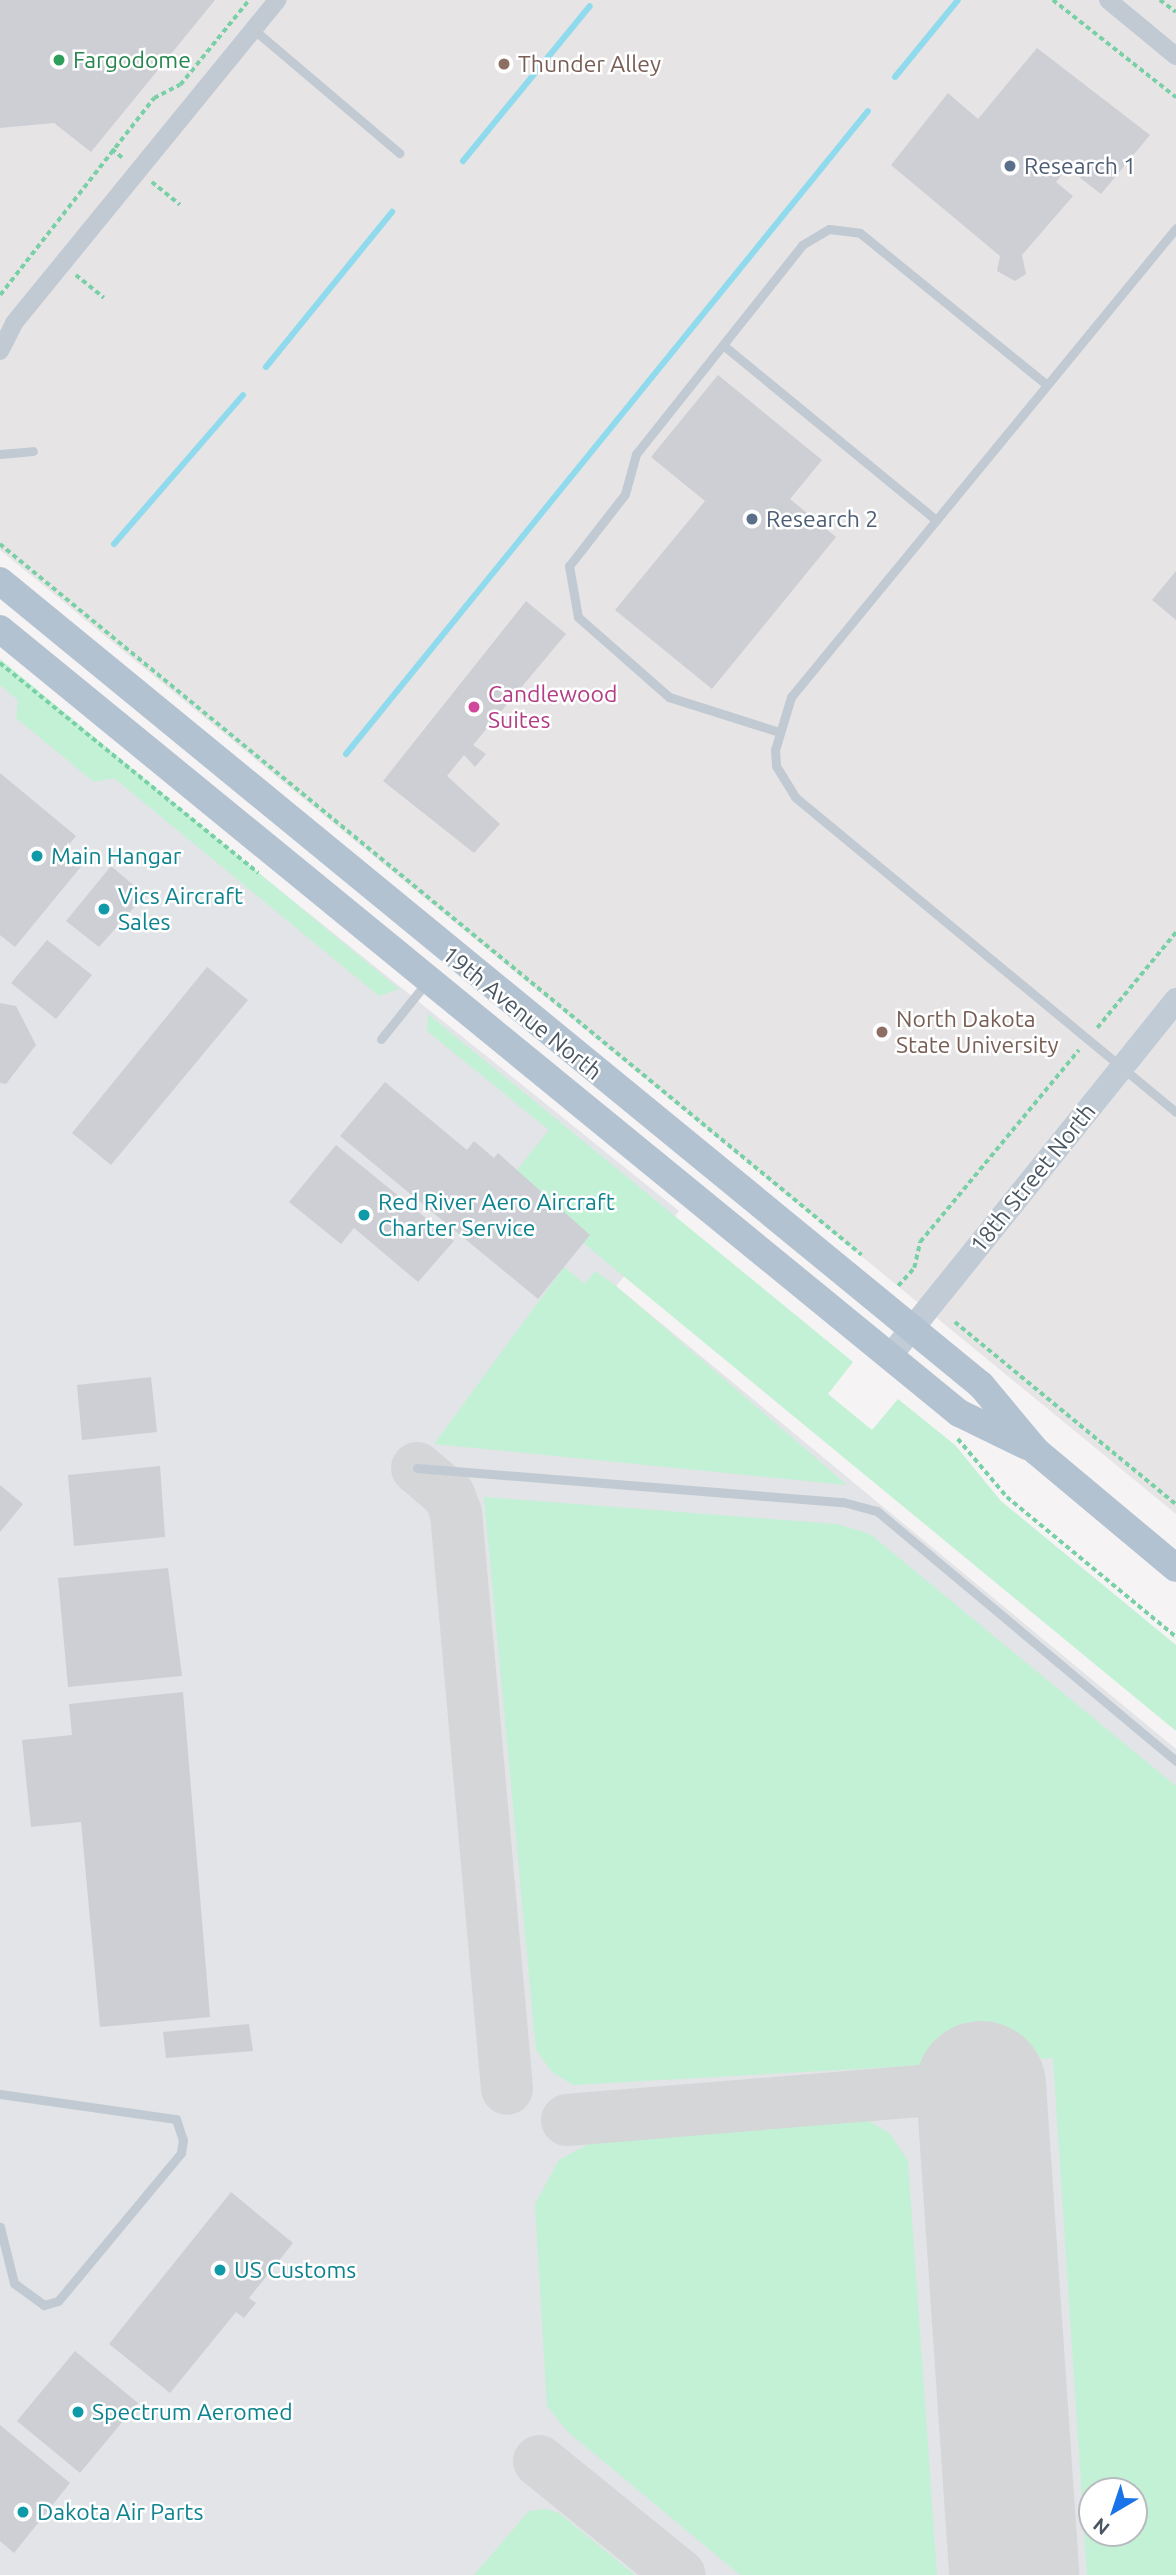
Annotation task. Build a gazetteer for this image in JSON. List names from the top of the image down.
{
  "streets": {
    "main road": ["19th Avenue North"],
    "street": ["18th Street North"]
  },
  "crossings": [
    ["19th Avenue North", "18th Street North"]
  ],
  "places": [
    "Fargodome",
    "Thunder Alley",
    "Research 1",
    "Research 2",
    "Candlewood Suites",
    "Main Hangar",
    "Vics Aircraft Sales",
    "North Dakota State University",
    "Red River Aero Aircraft Charter Service",
    "US Customs",
    "Spectrum Aeromed",
    "Dakota Air Parts"
  ],
  "north": "bottom left"
}
